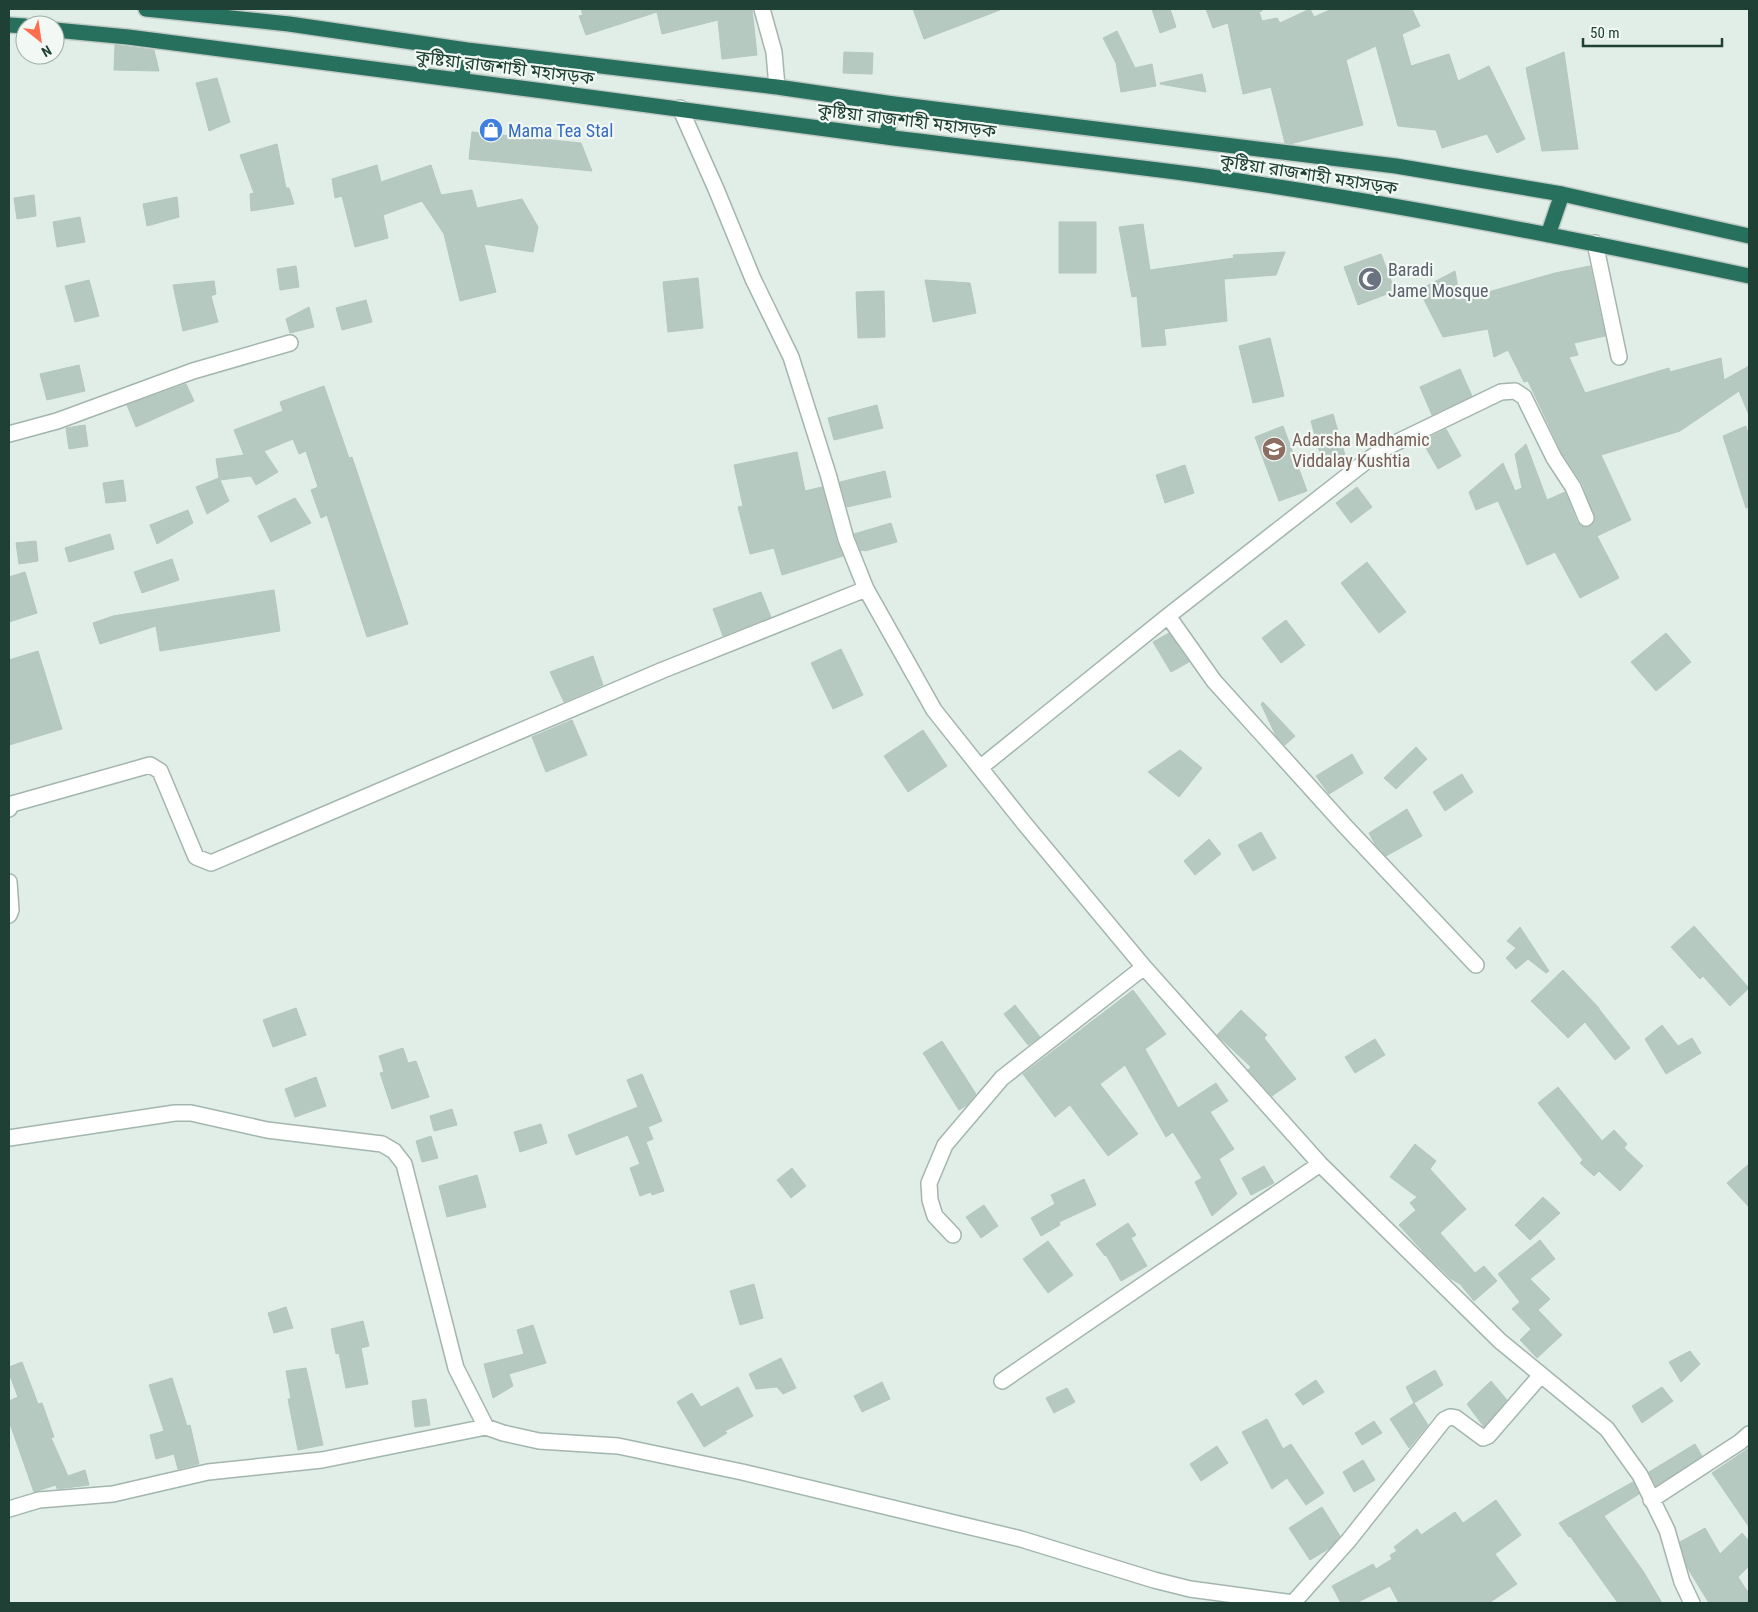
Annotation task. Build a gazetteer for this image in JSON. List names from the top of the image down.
{
  "streets": {
    "highway": ["কুষ্টিয়া রাজশাহী মহাসড়ক"]
  },
  "places": {
    "shop": ["Mama Tea Stal"],
    "mosque": ["Baradi Jame Mosque"],
    "school or university": ["Adarsha Madhamic Viddalay Kushtia"]
  },
  "scale_bar": "50 m",
  "north": "bottom right"
}
